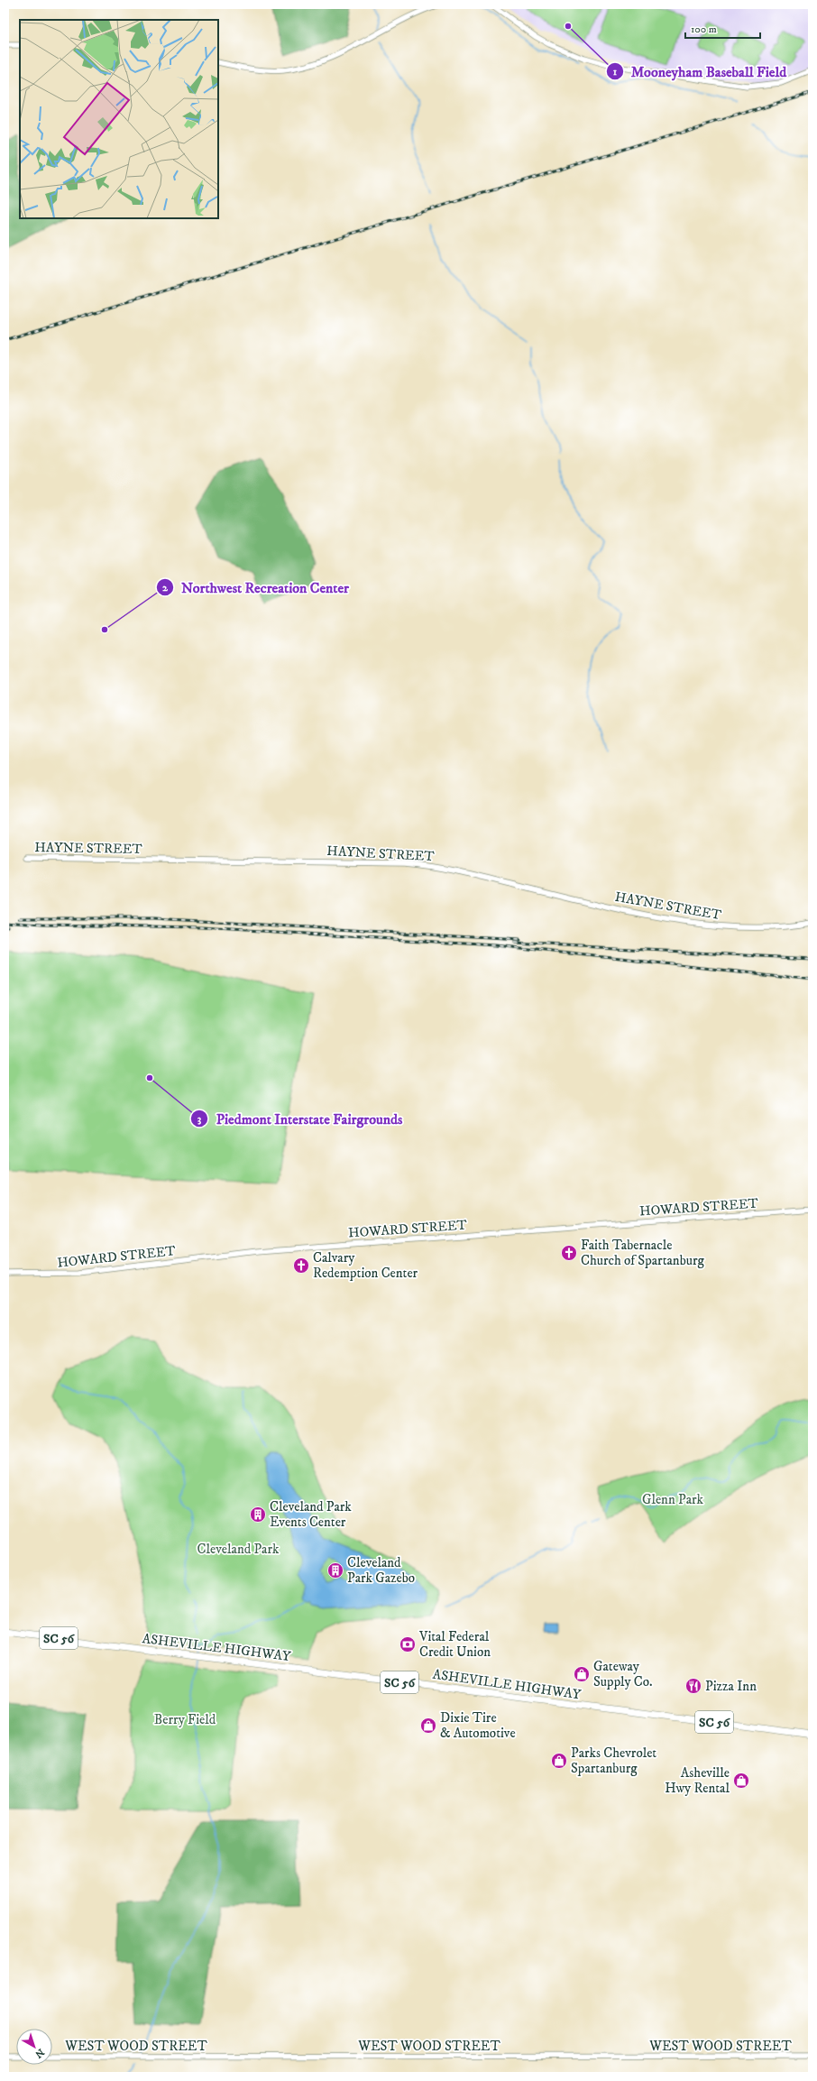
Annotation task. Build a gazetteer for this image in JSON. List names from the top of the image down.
{
  "streets": {
    "main road": ["SC 56", "ASHEVILLE HIGHWAY"],
    "street": ["HAYNE STREET", "HOWARD STREET", "WEST WOOD STREET"]
  },
  "parks": ["Glenn Park", "Cleveland Park", "Berry Field"],
  "places": {
    "other": ["Mooneyham Baseball Field", "Northwest Recreation Center", "Piedmont Interstate Fairgrounds"],
    "church": ["Faith Tabernacle Church of Spartanburg", "Calvary Redemption Center"],
    "building": ["Cleveland Park Events Center", "Cleveland Park Gazebo"],
    "bank": ["Vital Federal Credit Union"],
    "shop": [
      "Gateway Supply Co.",
      "Dixie Tire & Automotive",
      "Parks Chevrolet Spartanburg",
      "Asheville Hwy Rental"
    ],
    "restaurant": ["Pizza Inn"]
  },
  "scale_bar": "100 m",
  "north": "bottom right"
}
